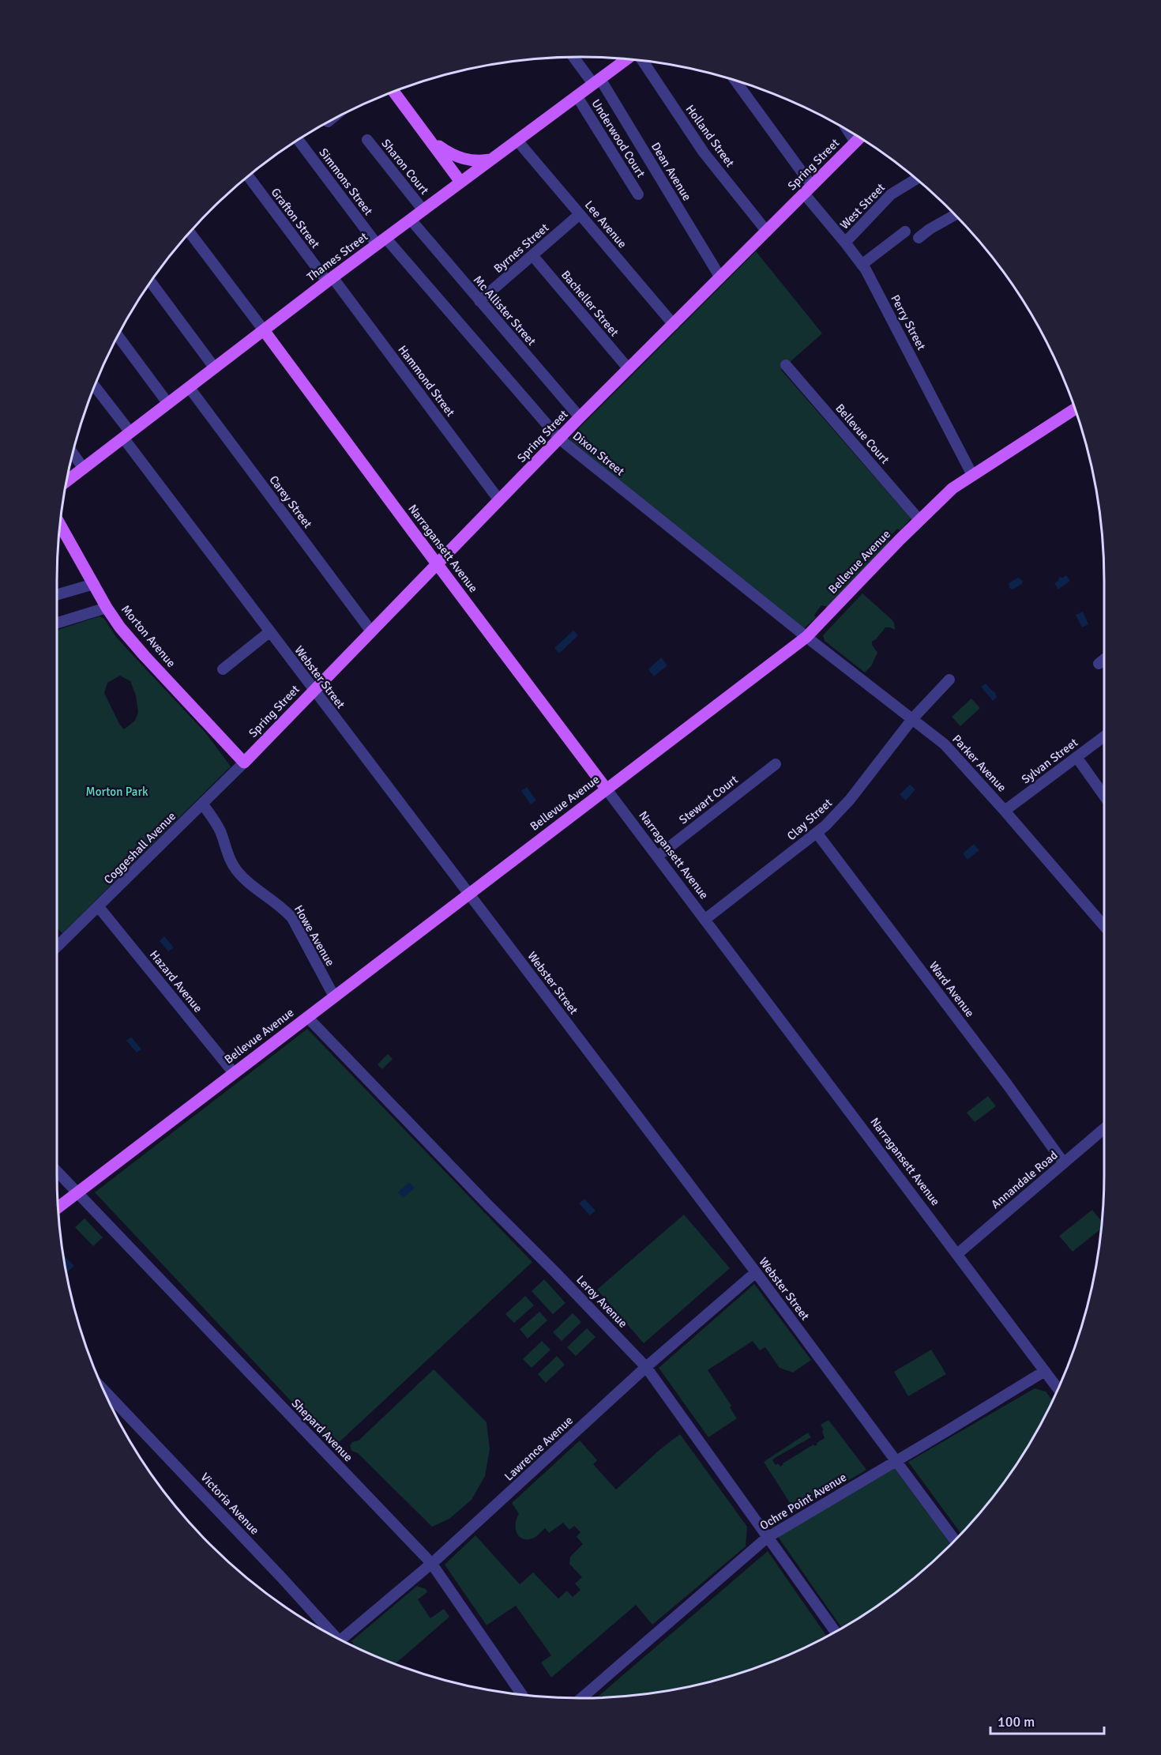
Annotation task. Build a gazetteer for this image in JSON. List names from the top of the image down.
{
  "streets": {
    "main road": [
      "Spring Street",
      "Thames Street",
      "Narragansett Avenue",
      "Bellevue Avenue",
      "Morton Avenue"
    ],
    "street": [
      "Holland Street",
      "Underwood Court",
      "Sharon Court",
      "Dean Avenue",
      "Simmons Street",
      "West Street",
      "Grafton Street",
      "Lee Avenue",
      "Byrnes Street",
      "Bacheller Street",
      "Mc Allister Street",
      "Perry Street",
      "Hammond Street",
      "Bellevue Court",
      "Dixon Street",
      "Carey Street",
      "Webster Street",
      "Sylvan Street",
      "Parker Avenue",
      "Stewart Court",
      "Clay Street",
      "Coggeshall Avenue",
      "Howe Avenue",
      "Hazard Avenue",
      "Ward Avenue",
      "Annandale Road",
      "Leroy Avenue",
      "Shepard Avenue",
      "Lawrence Avenue",
      "Ochre Point Avenue",
      "Victoria Avenue"
    ]
  },
  "crossings": [
    ["Holland Street", "Spring Street"],
    ["Underwood Court", "Thames Street"],
    ["Spring Street", "Dean Avenue"],
    ["Spring Street", "Lee Avenue"],
    ["Spring Street", "Bacheller Street"],
    ["Spring Street", "Mc Allister Street"],
    ["Spring Street", "Perry Street"],
    ["Spring Street", "Hammond Street"],
    ["Spring Street", "Dixon Street"],
    ["Spring Street", "Carey Street"],
    ["Spring Street", "Narragansett Avenue"],
    ["Spring Street", "Morton Avenue"],
    ["Spring Street", "Webster Street"],
    ["Spring Street", "Coggeshall Avenue"],
    ["Sharon Court", "Thames Street"],
    ["Dean Avenue", "Thames Street"],
    ["Simmons Street", "Thames Street"],
    ["Simmons Street", "Dixon Street"],
    ["West Street", "Perry Street"],
    ["Grafton Street", "Thames Street"],
    ["Grafton Street", "Hammond Street"],
    ["Lee Avenue", "Byrnes Street"],
    ["Lee Avenue", "Thames Street"],
    ["Byrnes Street", "Bacheller Street"],
    ["Byrnes Street", "Mc Allister Street"],
    ["Thames Street", "Mc Allister Street"],
    ["Thames Street", "Hammond Street"],
    ["Thames Street", "Dixon Street"],
    ["Thames Street", "Carey Street"],
    ["Thames Street", "Narragansett Avenue"],
    ["Thames Street", "Webster Street"],
    ["Perry Street", "Bellevue Avenue"],
    ["Bellevue Court", "Bellevue Avenue"],
    ["Dixon Street", "Bellevue Avenue"],
    ["Dixon Street", "Parker Avenue"],
    ["Narragansett Avenue", "Bellevue Avenue"],
    ["Narragansett Avenue", "Stewart Court"],
    ["Narragansett Avenue", "Clay Street"],
    ["Narragansett Avenue", "Annandale Road"],
    ["Narragansett Avenue", "Ochre Point Avenue"],
    ["Bellevue Avenue", "Webster Street"],
    ["Bellevue Avenue", "Parker Avenue"],
    ["Bellevue Avenue", "Howe Avenue"],
    ["Bellevue Avenue", "Hazard Avenue"],
    ["Bellevue Avenue", "Leroy Avenue"],
    ["Bellevue Avenue", "Shepard Avenue"],
    ["Morton Avenue", "Coggeshall Avenue"],
    ["Webster Street", "Lawrence Avenue"],
    ["Webster Street", "Ochre Point Avenue"],
    ["Sylvan Street", "Parker Avenue"],
    ["Parker Avenue", "Clay Street"],
    ["Clay Street", "Ward Avenue"],
    ["Coggeshall Avenue", "Howe Avenue"],
    ["Coggeshall Avenue", "Hazard Avenue"],
    ["Ward Avenue", "Annandale Road"],
    ["Leroy Avenue", "Lawrence Avenue"],
    ["Leroy Avenue", "Ochre Point Avenue"],
    ["Shepard Avenue", "Lawrence Avenue"]
  ],
  "parks": ["Morton Park"],
  "scale_bar": "100 m"
}
